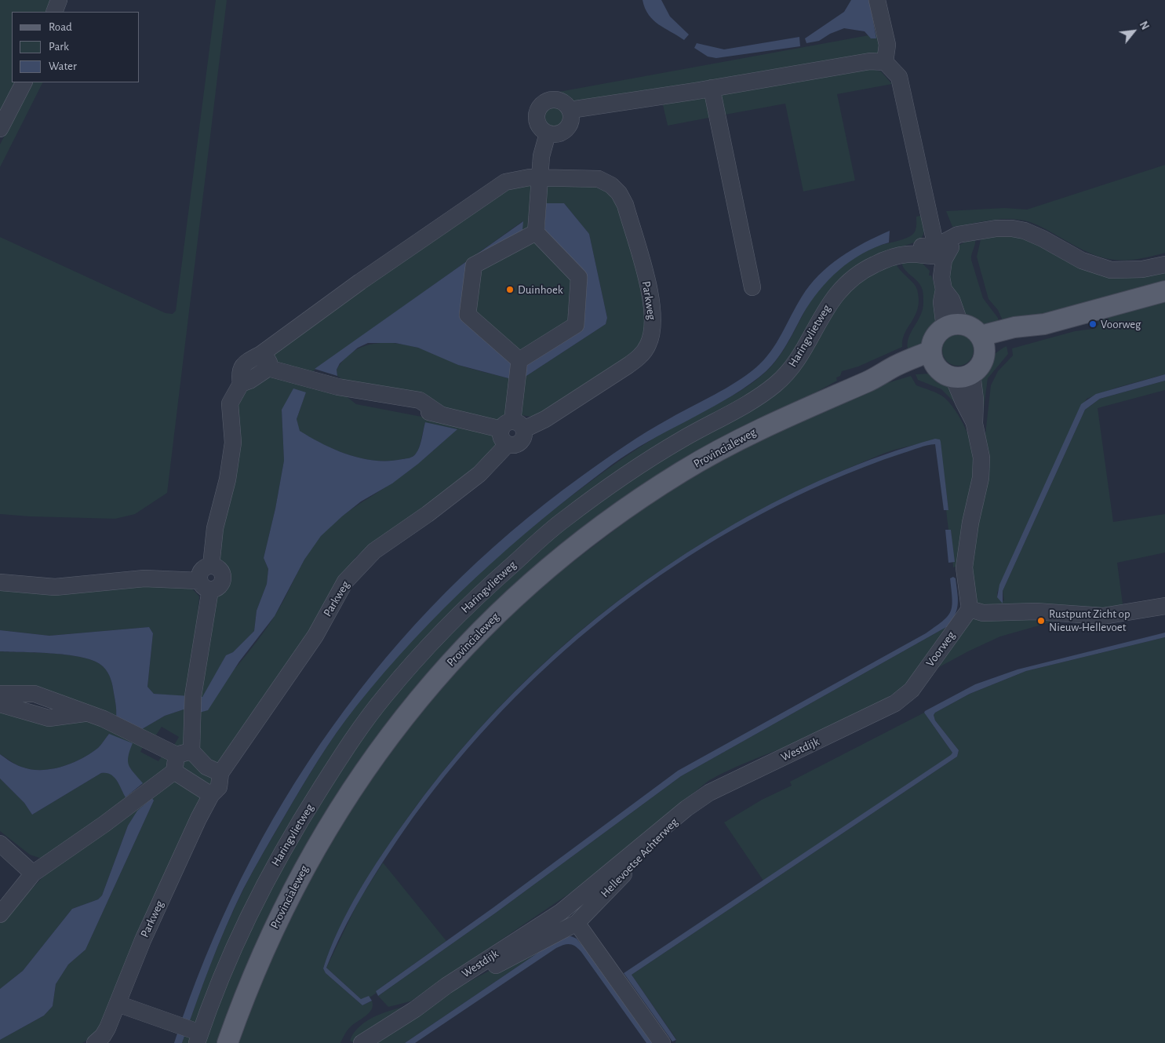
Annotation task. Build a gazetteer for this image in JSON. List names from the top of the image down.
{
  "streets": {
    "main road": ["Provincialeweg"],
    "street": [
      "Parkweg",
      "Haringvlietweg",
      "Voorweg",
      "Westdijk",
      "Hellevoetse Achterweg"
    ]
  },
  "crossings": [
    ["Voorweg", "Westdijk"],
    ["Westdijk", "Hellevoetse Achterweg"]
  ],
  "places": ["Duinhoek", "Voorweg", "Rustpunt Zicht op Nieuw-Hellevoet"],
  "legend": ["Road", "Park", "Water"],
  "north": "top right"
}
